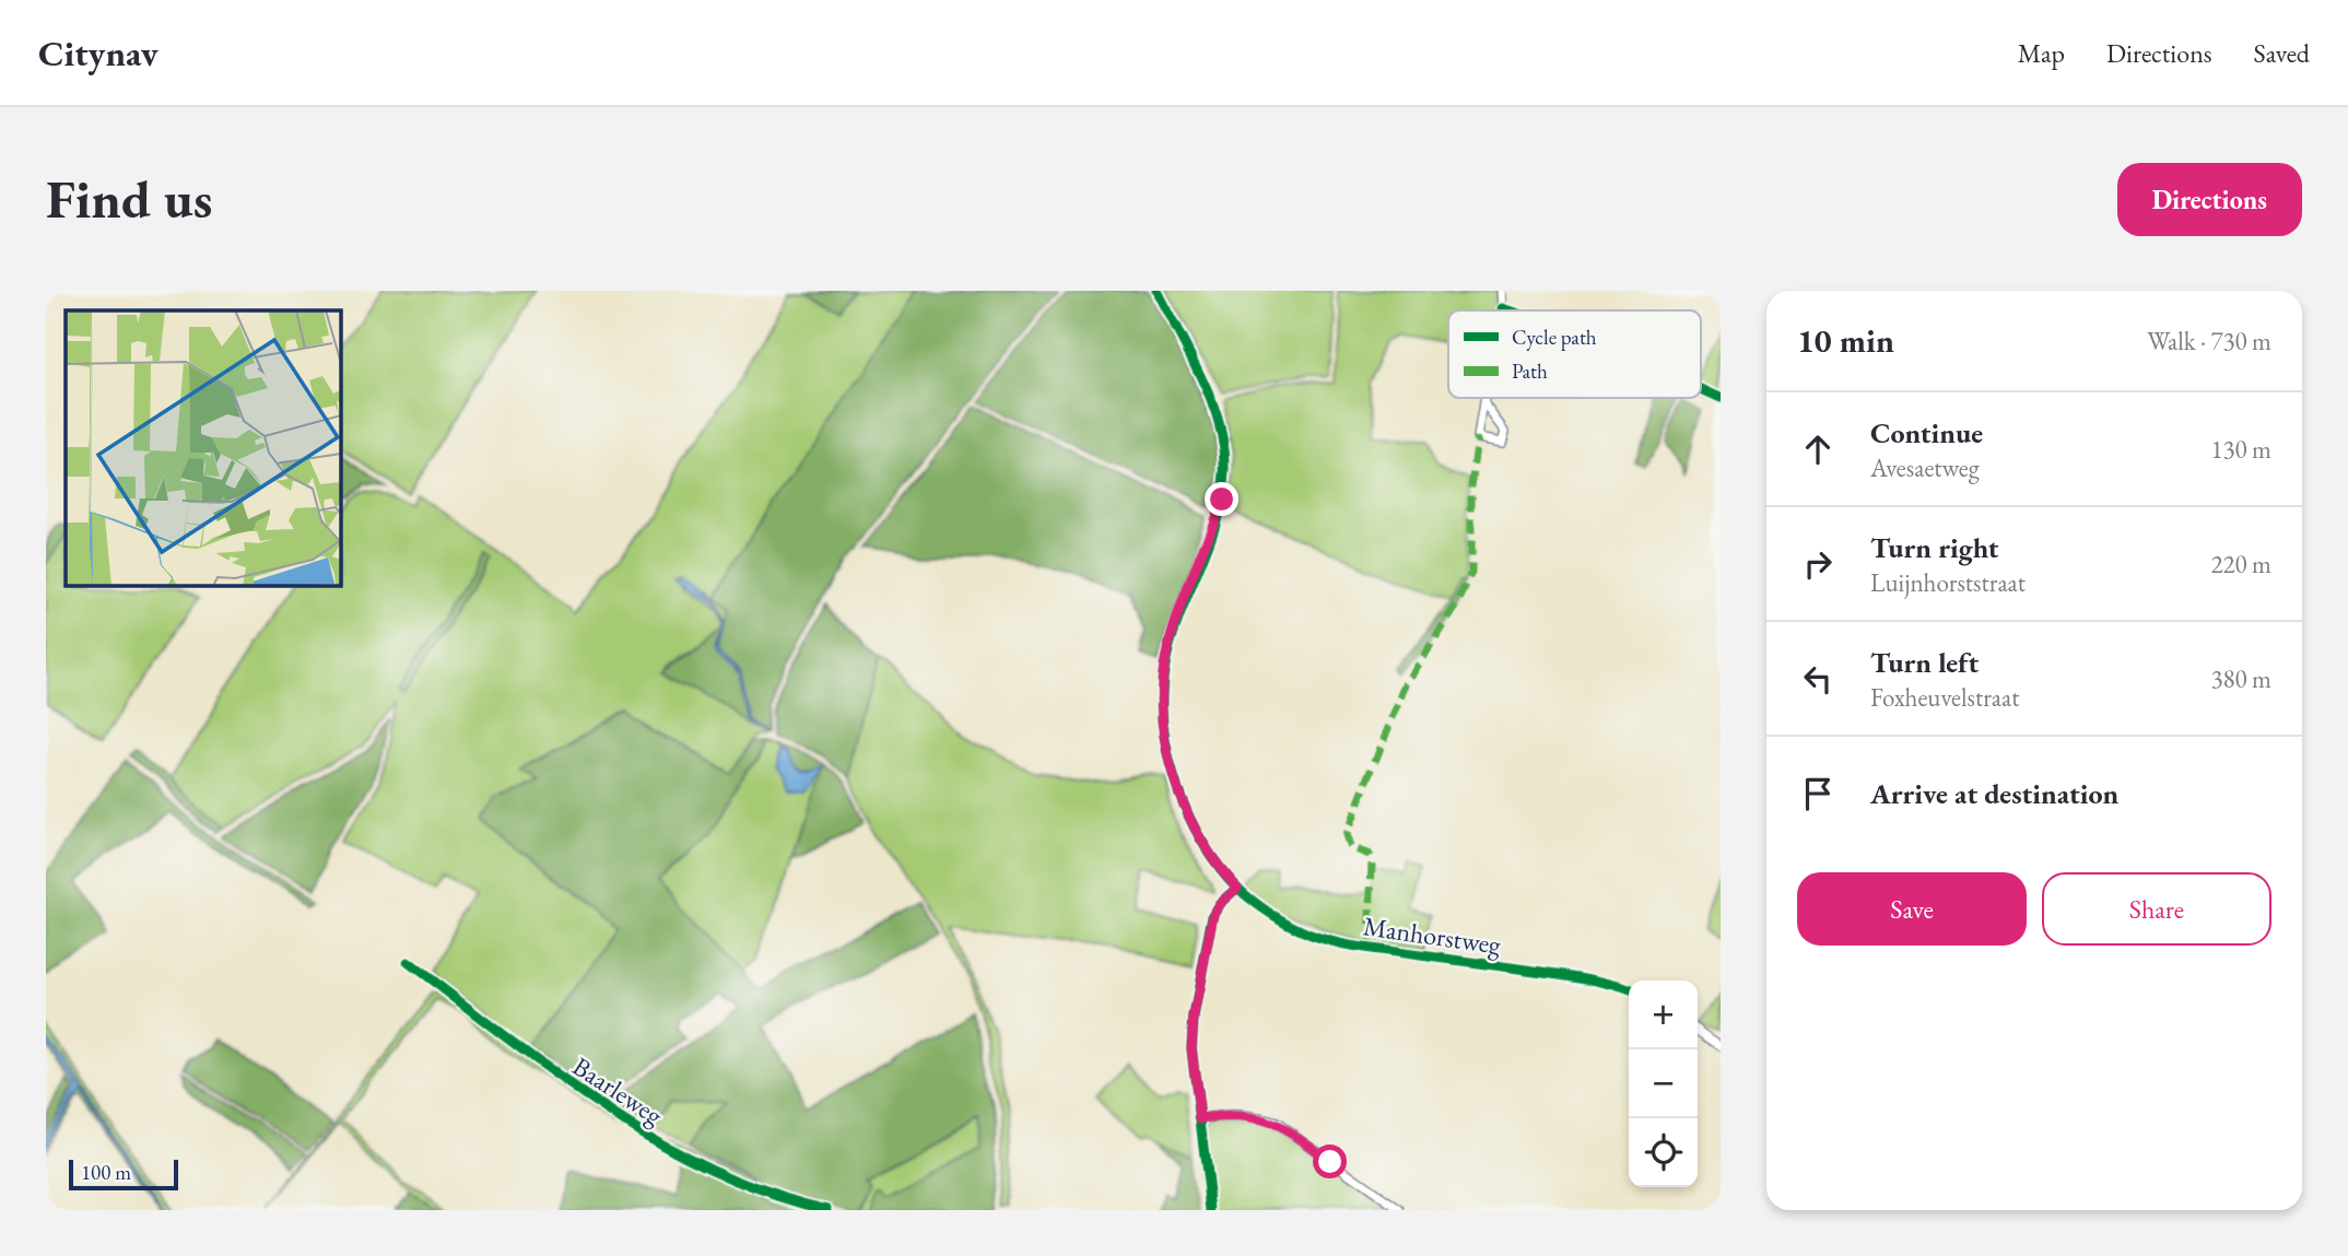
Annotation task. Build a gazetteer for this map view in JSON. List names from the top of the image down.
{
  "streets": {
    "street": ["Manhorstweg", "Baarleweg"]
  },
  "legend": ["Cycle path", "Path"],
  "scale_bar": "100 m",
  "page": {
    "header": "Citynav",
    "nav": ["Map", "Directions", "Saved"],
    "buttons": [
      "Directions",
      ["Save", "Share"]
    ],
    "title": "Find us",
    "heading": ["10 min", "Walk · 730 m"],
    "list": [
      ["Continue", "Avesaetweg", "130 m"],
      ["Turn right", "Luijnhorststraat", "220 m"],
      ["Turn left", "Foxheuvelstraat", "380 m"],
      "Arrive at destination"
    ],
    "map_buttons": ["+", "−"],
    "scale": "100 m"
  }
}
